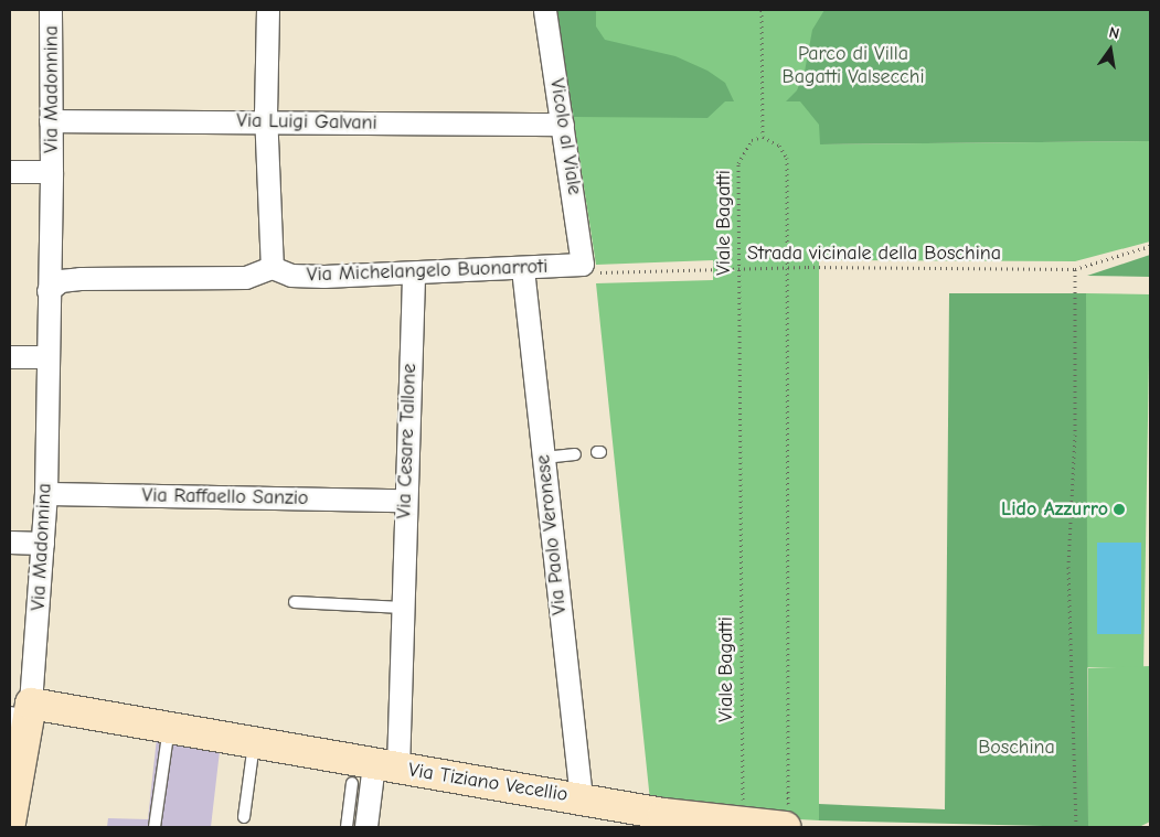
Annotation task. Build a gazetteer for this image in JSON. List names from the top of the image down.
{
  "streets": {
    "street": [
      "Via Madonnina",
      "Via Luigi Galvani",
      "Vicolo al Viale",
      "Via Michelangelo Buonarroti",
      "Via Cesare Tallone",
      "Via Raffaello Sanzio",
      "Via Paolo Veronese",
      "Via Tiziano Vecellio"
    ],
    "path": ["Viale Bagatti", "Strada vicinale della Boschina"]
  },
  "crossings": [
    ["Via Madonnina", "Via Luigi Galvani"],
    ["Via Madonnina", "Via Raffaello Sanzio"],
    ["Via Madonnina", "Via Tiziano Vecellio"],
    ["Via Luigi Galvani", "Vicolo al Viale"],
    ["Vicolo al Viale", "Strada vicinale della Boschina"],
    ["Vicolo al Viale", "Via Michelangelo Buonarroti"],
    ["Viale Bagatti", "Strada vicinale della Boschina"],
    ["Viale Bagatti", "Via Tiziano Vecellio"],
    ["Strada vicinale della Boschina", "Via Michelangelo Buonarroti"],
    ["Via Michelangelo Buonarroti", "Via Cesare Tallone"],
    ["Via Michelangelo Buonarroti", "Via Paolo Veronese"],
    ["Via Cesare Tallone", "Via Raffaello Sanzio"],
    ["Via Cesare Tallone", "Via Tiziano Vecellio"],
    ["Via Paolo Veronese", "Via Tiziano Vecellio"]
  ],
  "parks": ["Parco di Villa Bagatti Valsecchi", "Boschina"],
  "places": ["Lido Azzurro"],
  "north": "top"
}
